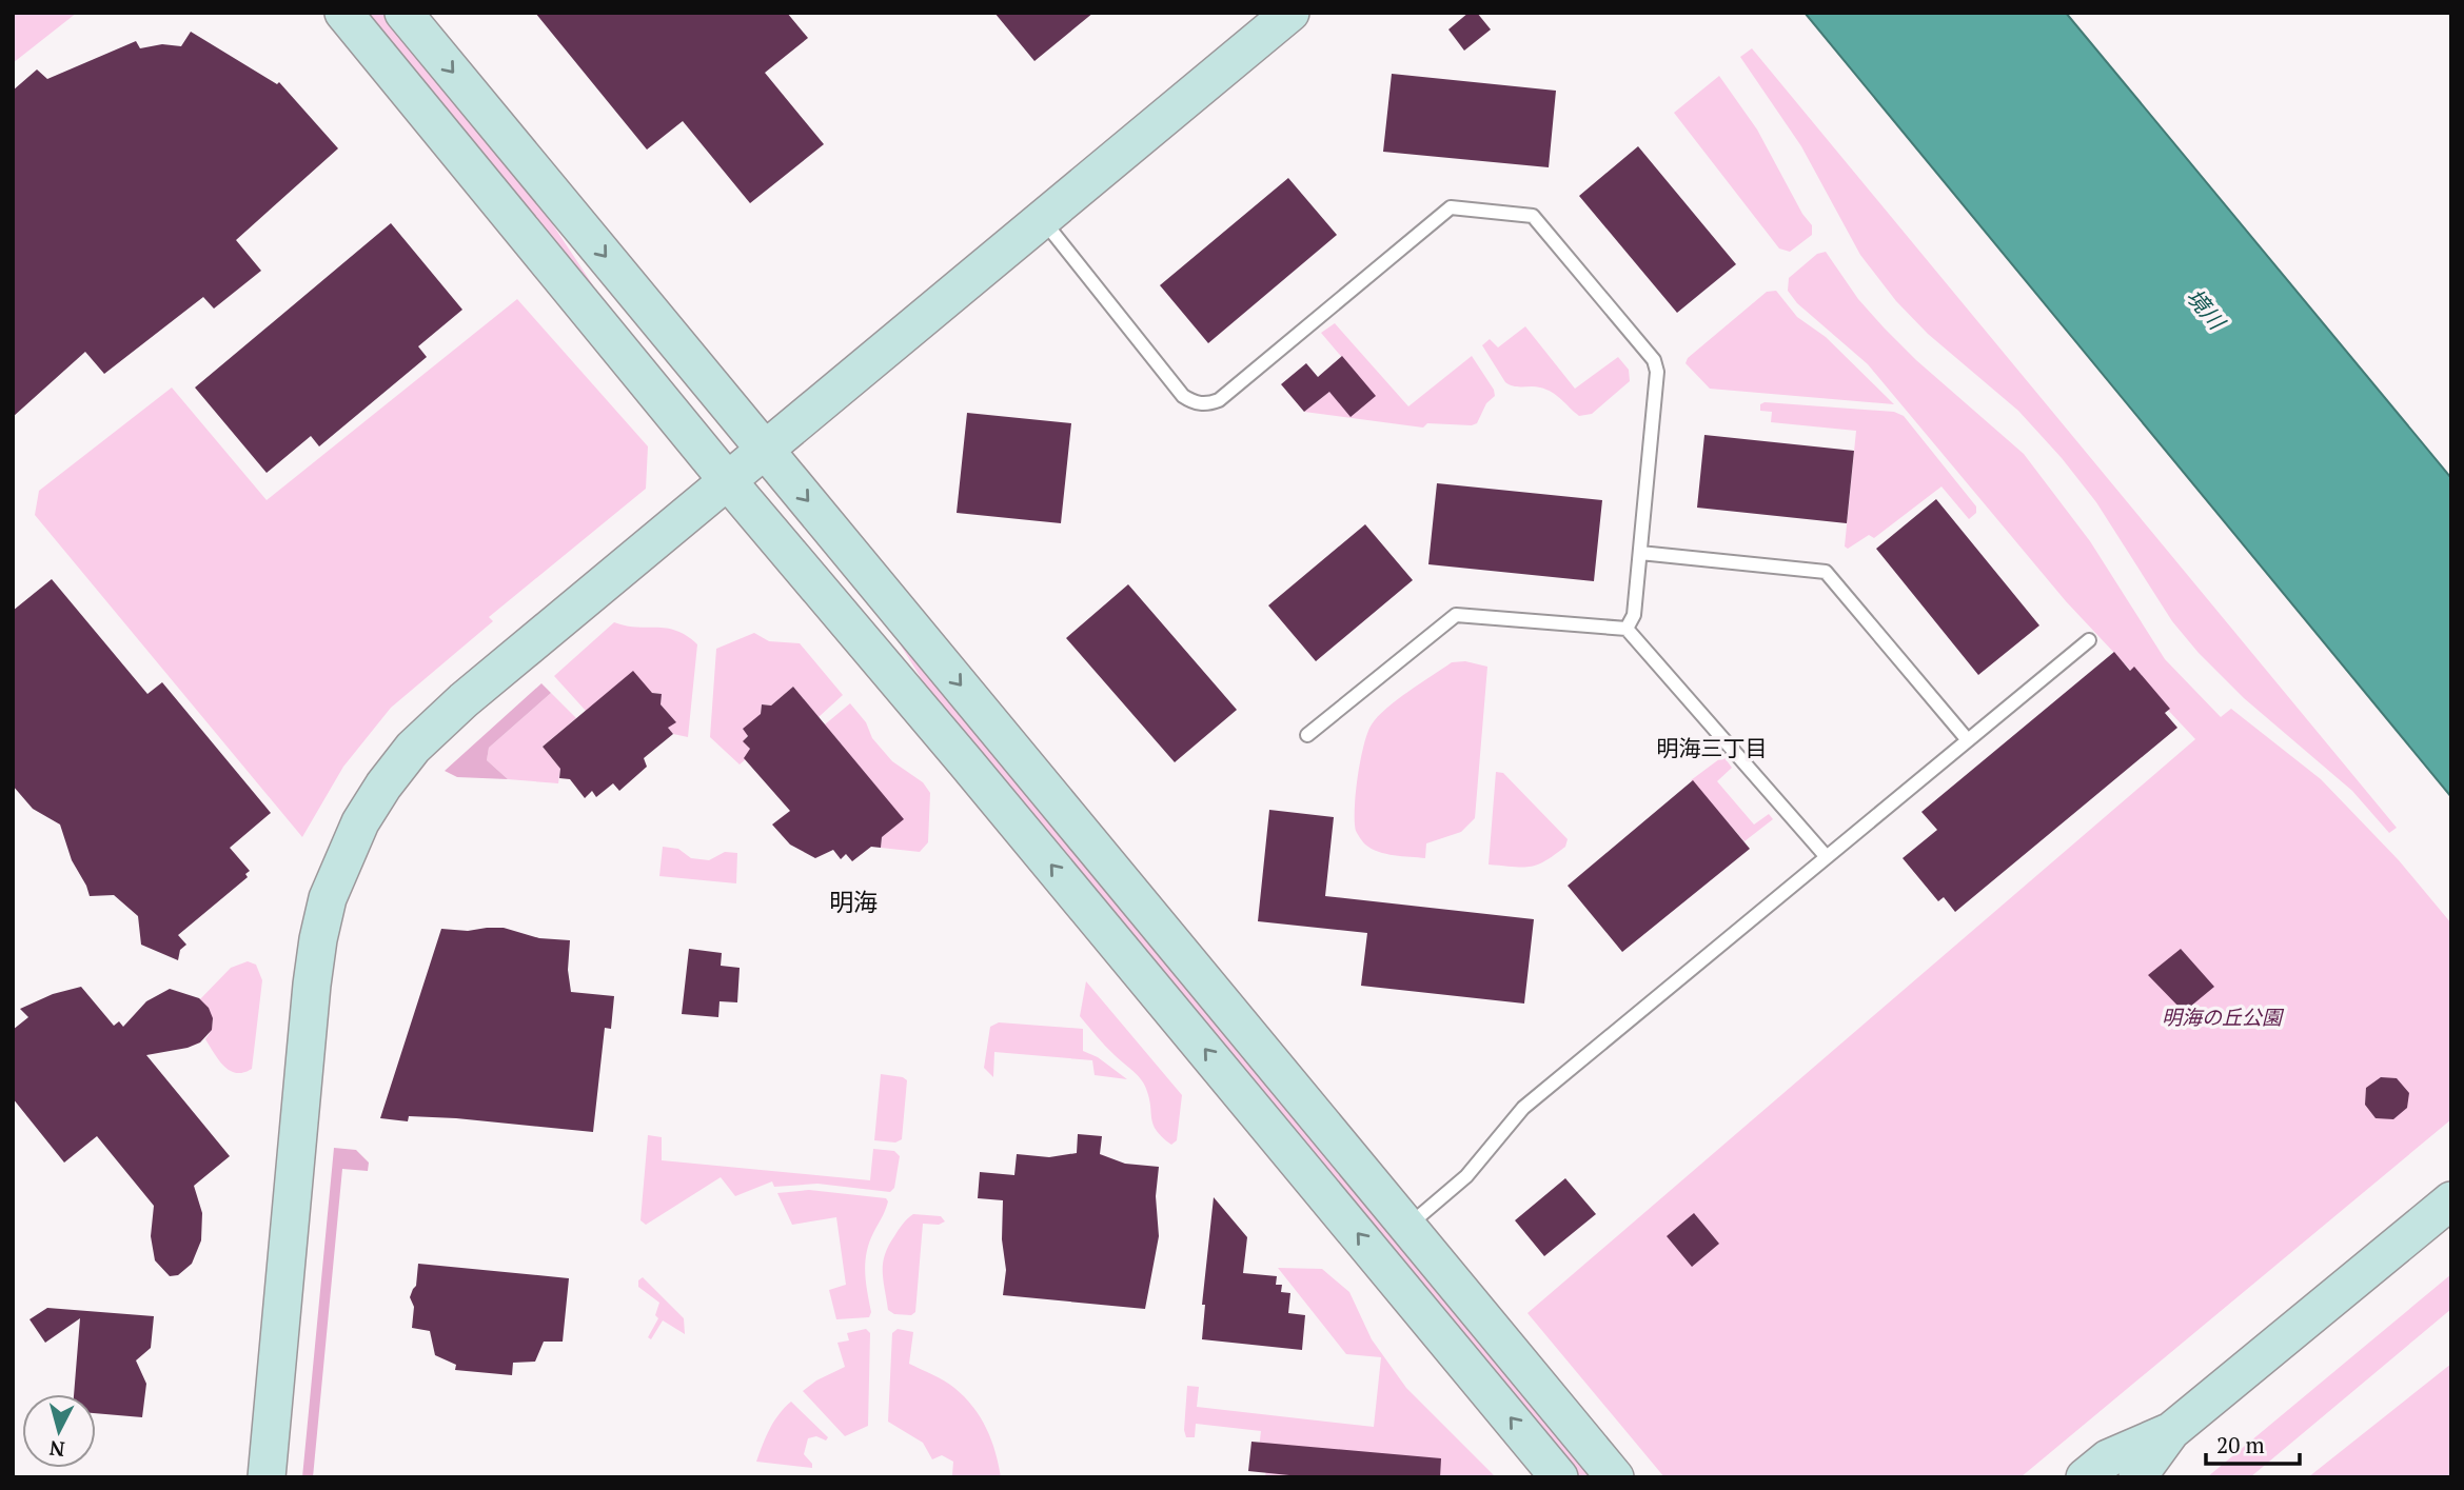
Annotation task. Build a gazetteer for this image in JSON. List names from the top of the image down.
{
  "districts": ["明海三丁目", "明海"],
  "water": ["境川"],
  "parks": ["明海の丘公園"],
  "scale_bar": "20 m",
  "north": "bottom"
}
